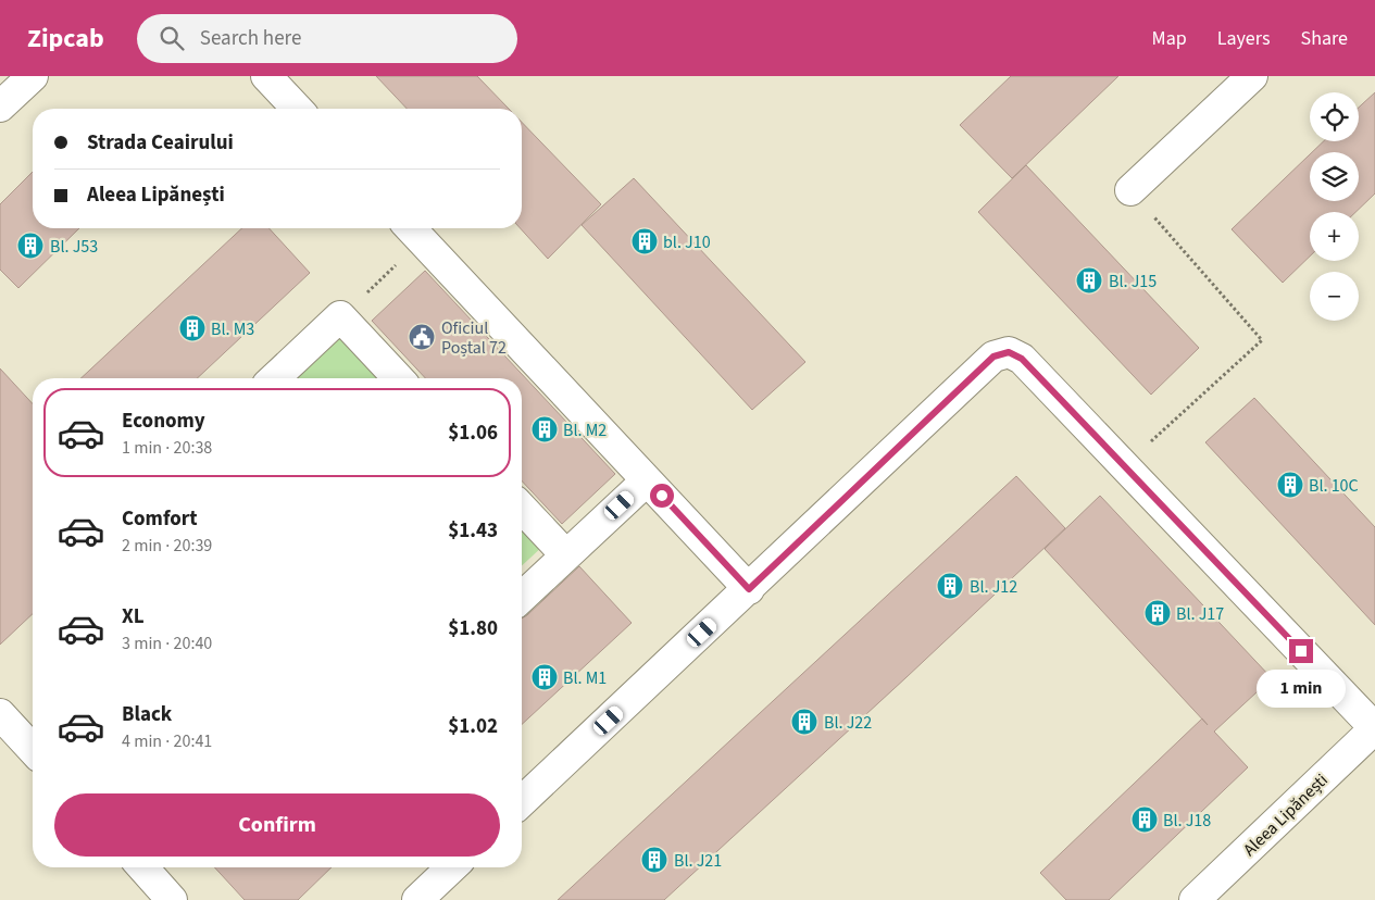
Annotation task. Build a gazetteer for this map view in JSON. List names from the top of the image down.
{
  "streets": {
    "street": ["Aleea Lipănești"]
  },
  "places": {
    "building": [
      "bl. J10",
      "Bl. J53",
      "Bl. J15",
      "Bl. M3",
      "Bl. M2",
      "Bl. 10C",
      "Bl. J12",
      "Bl. J17",
      "Bl. M1",
      "Bl. J22",
      "Bl. J18",
      "Bl. J21"
    ],
    "public building": ["Oficiul Poștal 72"]
  },
  "page": {
    "header": "Zipcab",
    "search": "Search here",
    "nav": ["Map", "Layers", "Share"],
    "map_buttons": ["+", "−"],
    "banner": ["Strada Ceairului", "Aleea Lipănești"],
    "list": [
      {
        "name": "Economy",
        "note": "1 min · 20:38",
        "value": "$1.06"
      },
      {
        "name": "Comfort",
        "note": "2 min · 20:39",
        "value": "$1.43"
      },
      {
        "name": "XL",
        "note": "3 min · 20:40",
        "value": "$1.80"
      },
      {
        "name": "Black",
        "note": "4 min · 20:41",
        "value": "$1.02"
      }
    ],
    "bubble": "1 min",
    "buttons": "Confirm"
  }
}
